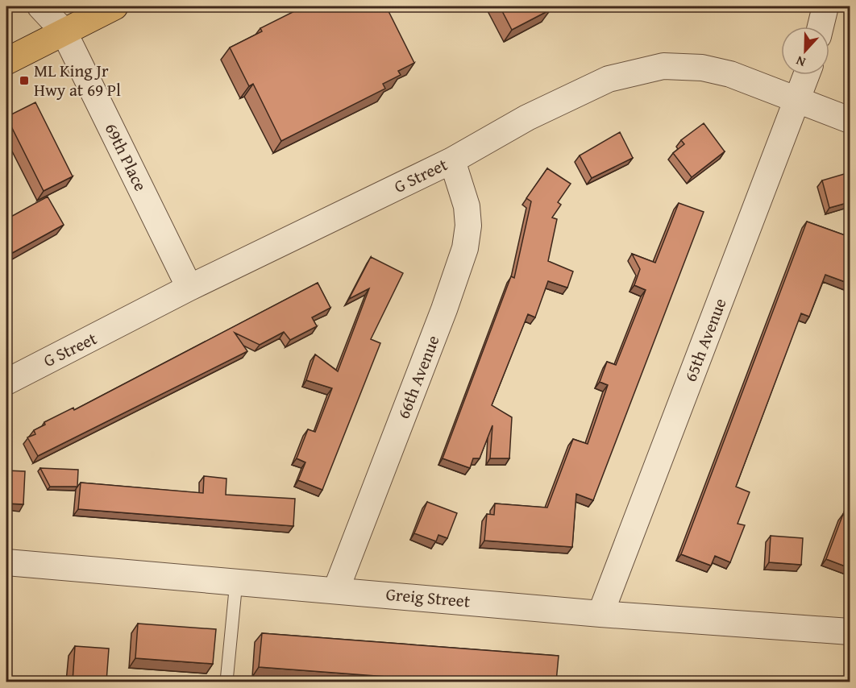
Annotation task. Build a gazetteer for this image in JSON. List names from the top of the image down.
{
  "streets": {
    "street": [
      "69th Place",
      "G Street",
      "65th Avenue",
      "66th Avenue",
      "Greig Street"
    ]
  },
  "crossings": [
    ["69th Place", "G Street"],
    ["G Street", "65th Avenue"],
    ["G Street", "66th Avenue"],
    ["65th Avenue", "Greig Street"],
    ["66th Avenue", "Greig Street"]
  ],
  "places": {
    "transit": ["ML King Jr Hwy at 69 Pl"]
  },
  "north": "bottom"
}
